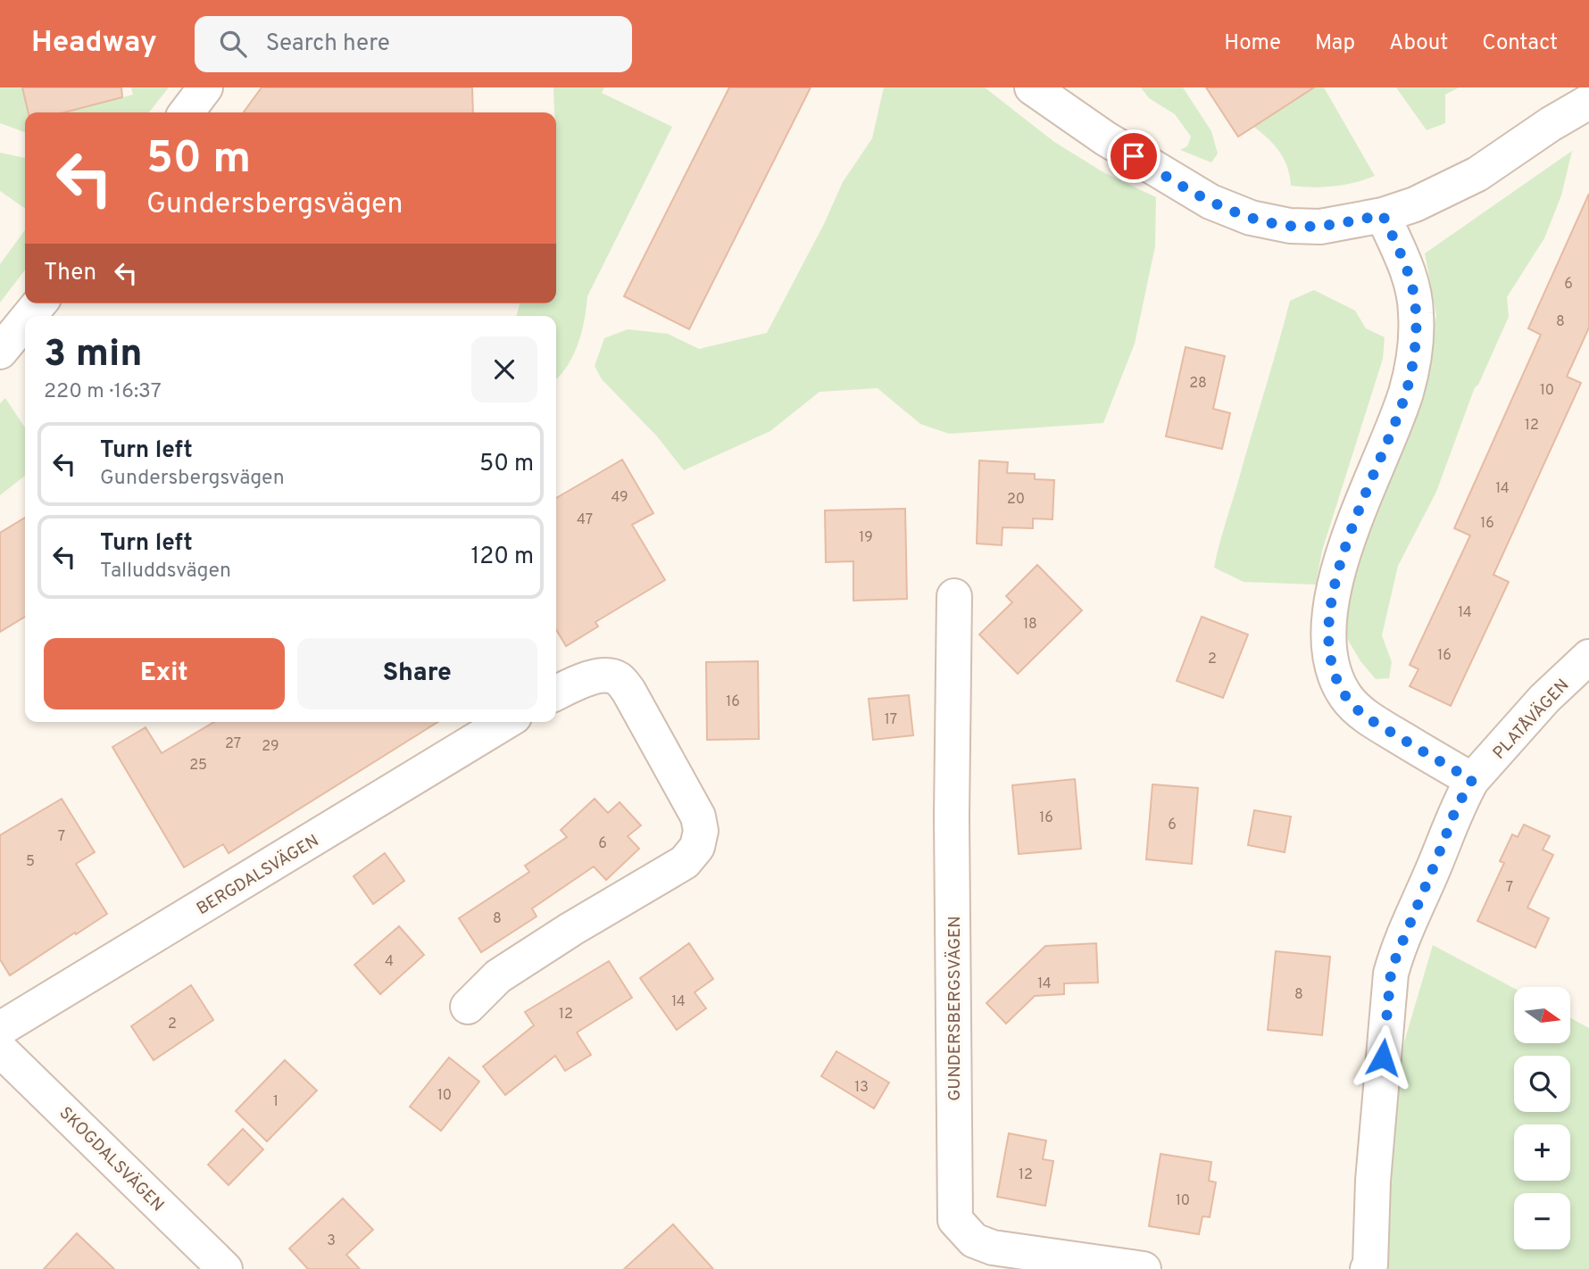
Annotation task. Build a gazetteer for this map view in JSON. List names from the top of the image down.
{
  "streets": {
    "street": [
      "PLATÅVÄGEN",
      "BERGDALSVÄGEN",
      "GUNDERSBERGSVÄGEN",
      "SKOGDALSVÄGEN"
    ]
  },
  "house_numbers": [
    "6",
    "8",
    "28",
    "10",
    "12",
    "14",
    "49",
    "20",
    "47",
    "16",
    "19",
    "14",
    "18",
    "16",
    "2",
    "16",
    "17",
    "27",
    "29",
    "25",
    "16",
    "6",
    "7",
    "6",
    "5",
    "7",
    "8",
    "4",
    "14",
    "8",
    "14",
    "12",
    "2",
    "13",
    "10",
    "1",
    "12",
    "10",
    "3"
  ],
  "north": "right",
  "page": {
    "header": "Headway",
    "search": "Search here",
    "nav": [
      "Home",
      "Map",
      "About",
      "Contact"
    ],
    "turn": ["50 m", "Gundersbergsvägen"],
    "then": "Then",
    "heading": ["3 min", "220 m · 16:37"],
    "list": [
      {
        "name": "Turn left",
        "note": "Gundersbergsvägen",
        "value": "50 m"
      },
      {
        "name": "Turn left",
        "note": "Talluddsvägen",
        "value": "120 m"
      }
    ],
    "buttons": ["Exit", "Share"],
    "map_buttons": ["+", "−"]
  }
}
